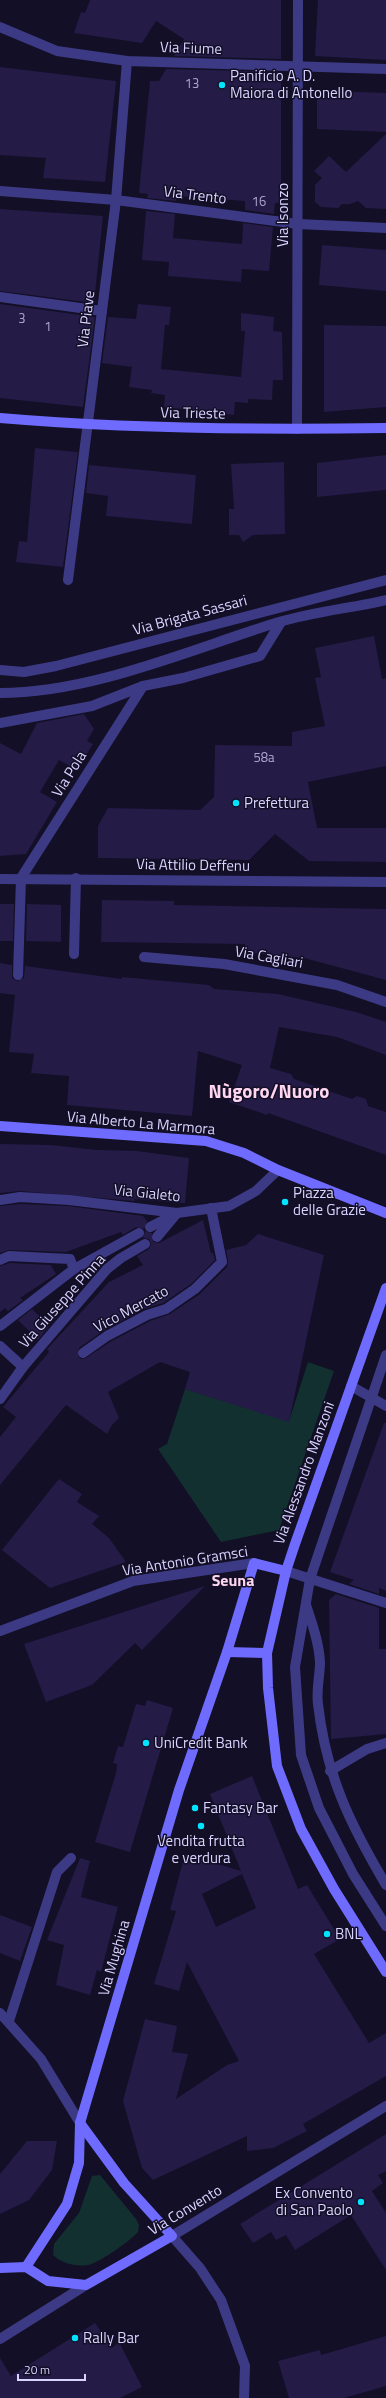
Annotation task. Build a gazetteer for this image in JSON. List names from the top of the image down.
{
  "streets": {
    "street": [
      "Via Fiume",
      "Via Trento",
      "Via Isonzo",
      "Via Piave",
      "Via Trieste",
      "Via Brigata Sassari",
      "Via Pola",
      "Via Attilio Deffenu",
      "Via Cagliari",
      "Via Alberto La Marmora",
      "Via Gialeto",
      "Via Giuseppe Pinna",
      "Vico Mercato",
      "Via Alessandro Manzoni",
      "Via Antonio Gramsci",
      "Via Mughina",
      "Via Convento"
    ]
  },
  "crossings": [
    ["Via Fiume", "Via Isonzo"],
    ["Via Fiume", "Via Piave"],
    ["Via Trento", "Via Isonzo"],
    ["Via Trento", "Via Piave"],
    ["Via Isonzo", "Via Trieste"],
    ["Via Piave", "Via Trieste"],
    ["Via Pola", "Via Attilio Deffenu"],
    ["Via Alberto La Marmora", "Via Gialeto"],
    ["Via Gialeto", "Vico Mercato"],
    ["Via Alessandro Manzoni", "Via Antonio Gramsci"],
    ["Via Antonio Gramsci", "Via Mughina"]
  ],
  "districts": ["Nùgoro/Nuoro", "Seuna"],
  "places": [
    "Panificio A. D. Maiora di Antonello",
    "Prefettura",
    "Piazza delle Grazie",
    "UniCredit Bank",
    "Fantasy Bar",
    "Vendita frutta e verdura",
    "BNL",
    "Ex Convento di San Paolo",
    "Rally Bar"
  ],
  "house_numbers": [
    "13",
    "16",
    "3",
    "1",
    "58a"
  ],
  "scale_bar": "20 m"
}
